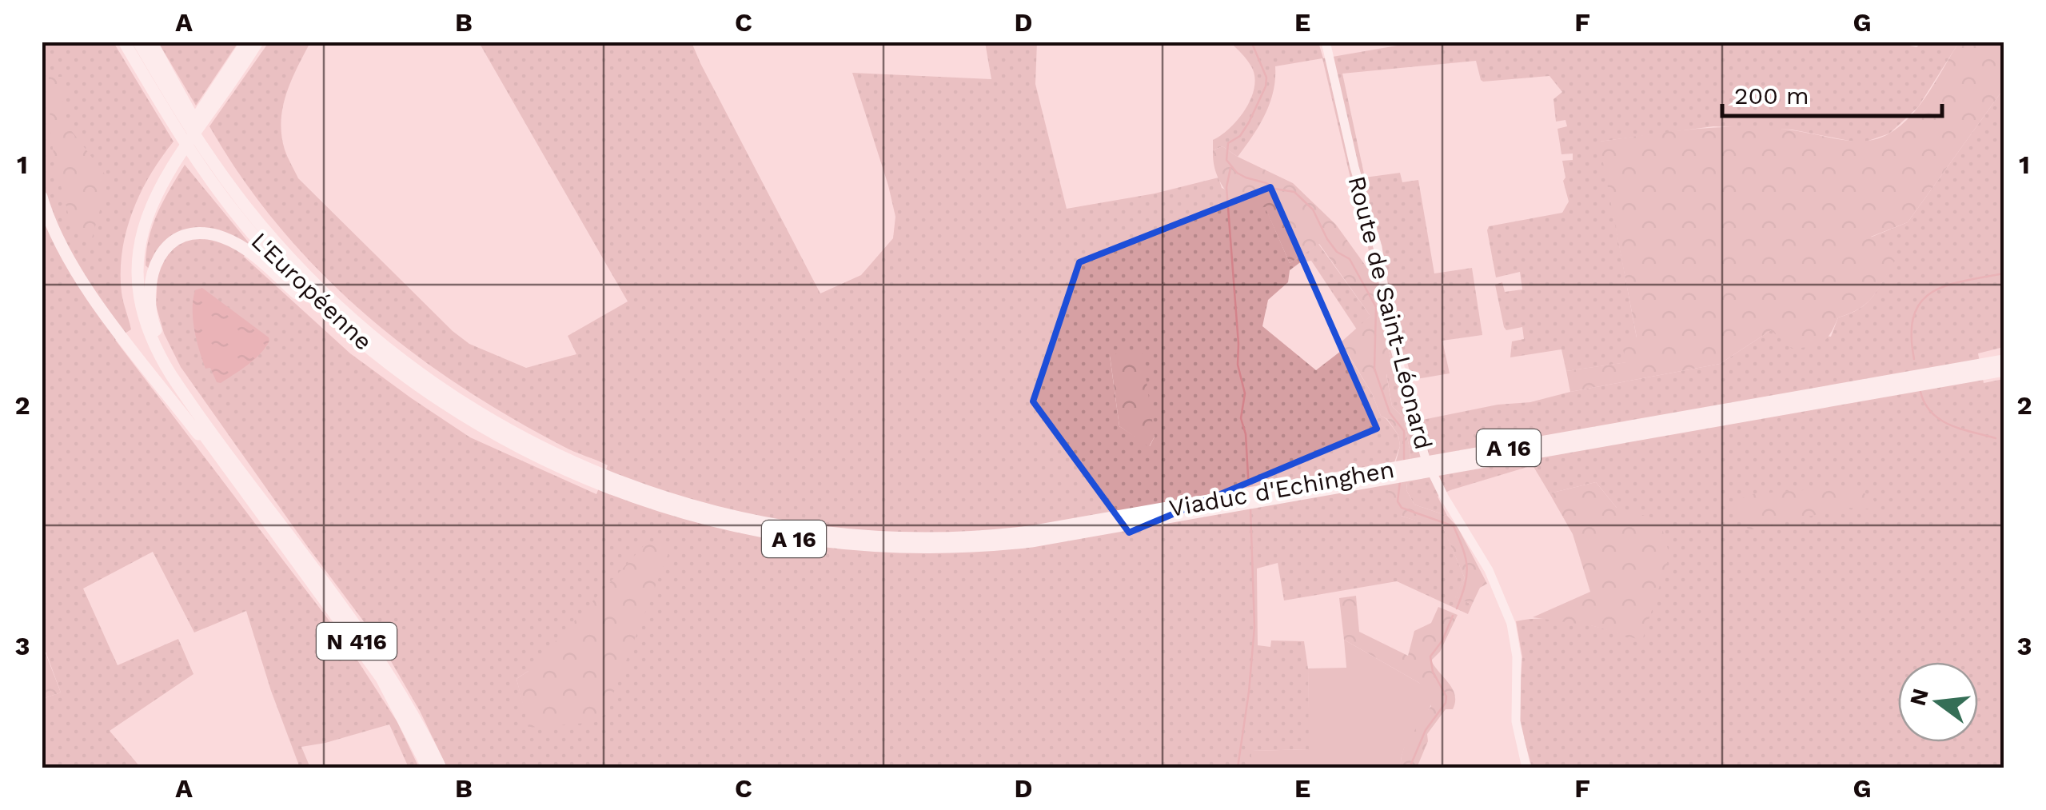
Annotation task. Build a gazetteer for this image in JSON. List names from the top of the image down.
{
  "streets": {
    "highway": [
      "L'Européenne",
      "A 16",
      "Viaduc d'Echinghen",
      "N 416"
    ],
    "street": ["Route de Saint-Léonard"]
  },
  "crossings": [
    ["L'Européenne", "Viaduc d'Echinghen"]
  ],
  "scale_bar": "200 m",
  "north": "left",
  "grid": {
    "columns": [
      "A",
      "B",
      "C",
      "D",
      "E",
      "F",
      "G"
    ],
    "rows": ["1", "2", "3"]
  }
}
